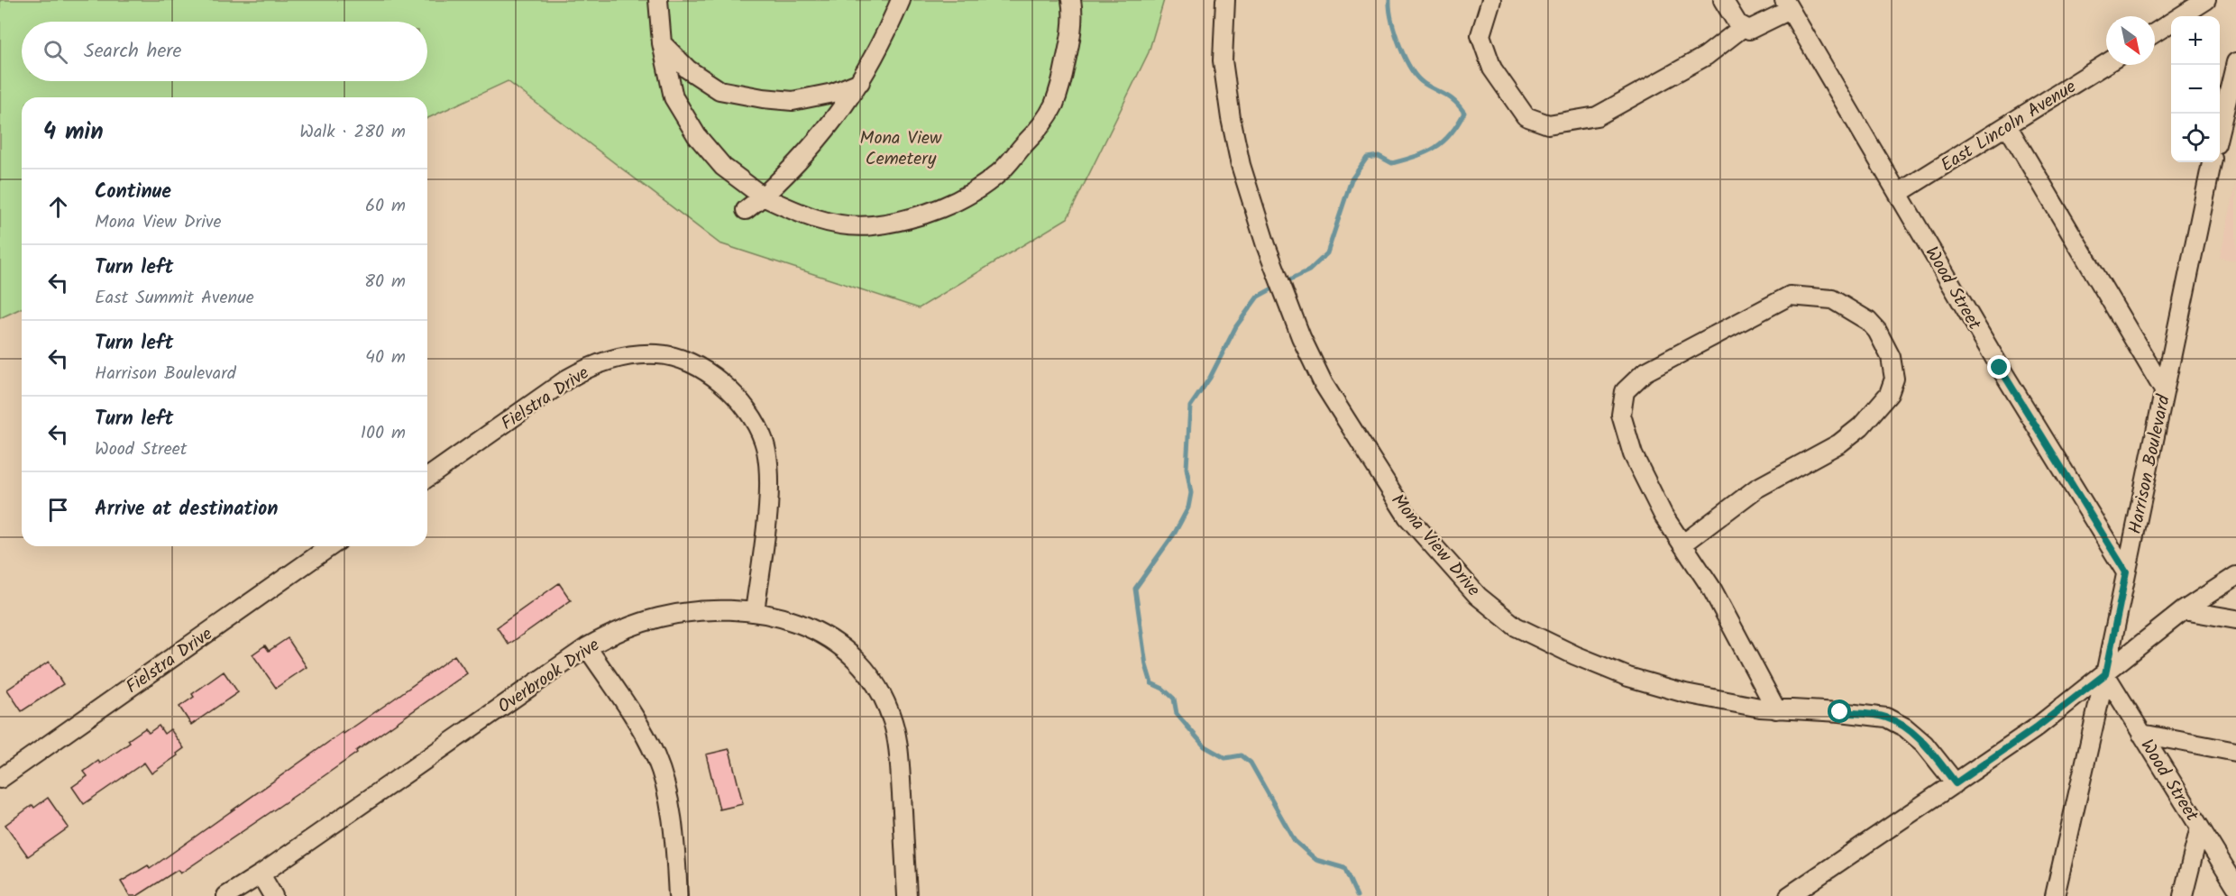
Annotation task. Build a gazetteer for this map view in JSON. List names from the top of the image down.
{
  "streets": {
    "street": [
      "East Lincoln Avenue",
      "Wood Street",
      "Fielstra Drive",
      "Harrison Boulevard",
      "Mona View Drive",
      "Overbrook Drive"
    ]
  },
  "crossings": [
    ["East Lincoln Avenue", "Wood Street"],
    ["Wood Street", "Harrison Boulevard"],
    ["Fielstra Drive", "Overbrook Drive"]
  ],
  "parks": ["Mona View Cemetery"],
  "north": "bottom right",
  "page": {
    "map_buttons": ["+", "−"],
    "search": "Search here",
    "heading": ["4 min", "Walk · 280 m"],
    "list": [
      ["Continue", "Mona View Drive", "60 m"],
      ["Turn left", "East Summit Avenue", "80 m"],
      ["Turn left", "Harrison Boulevard", "40 m"],
      ["Turn left", "Wood Street", "100 m"],
      "Arrive at destination"
    ]
  }
}
